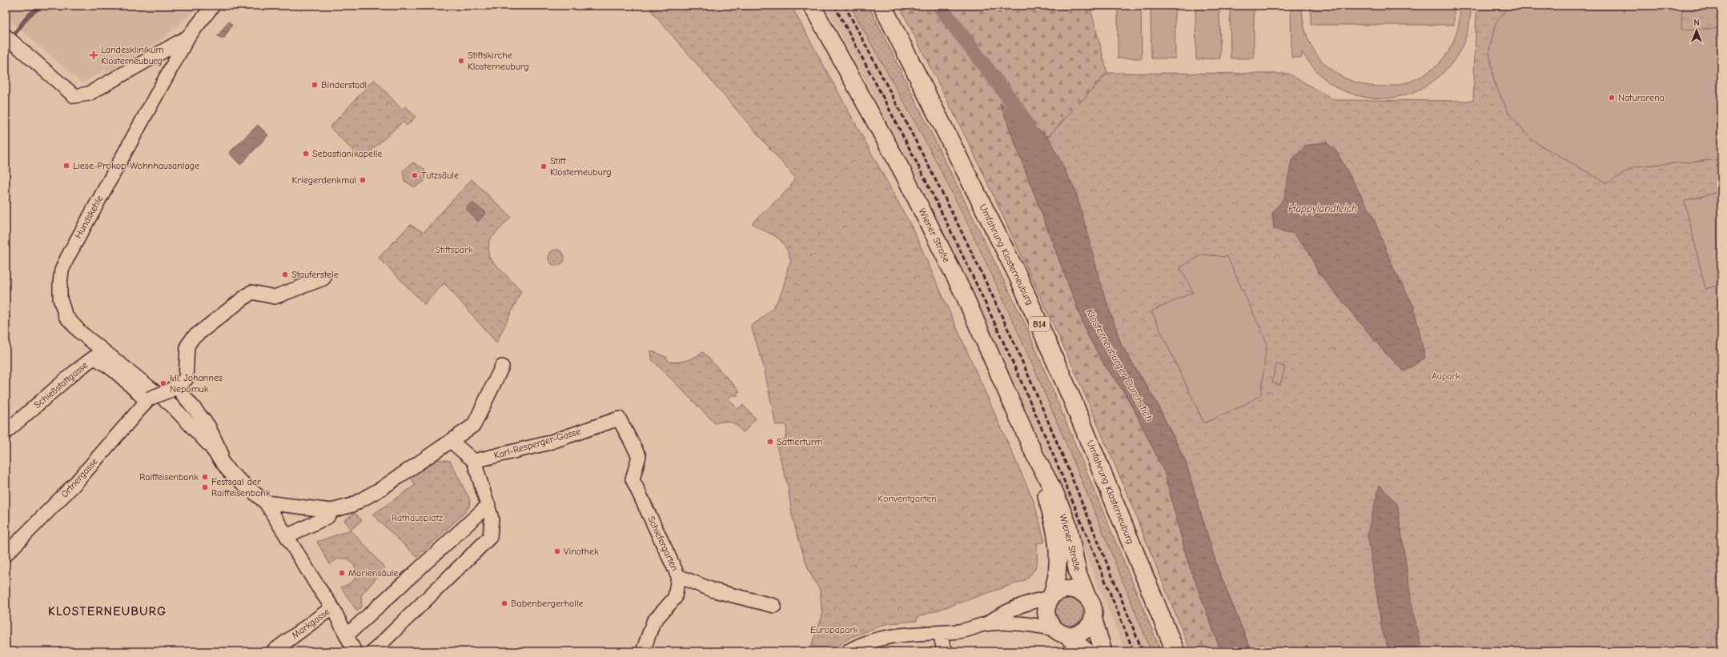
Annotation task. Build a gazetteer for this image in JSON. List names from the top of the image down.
{
  "streets": {
    "main road": ["Umfahrung Klosterneuburg", "B14"],
    "street": [
      "Hundskehle",
      "Wiener Straße",
      "Schießstattgasse",
      "Karl-Resperger-Gasse",
      "Ortnergasse",
      "Schiefergarten",
      "Markgasse"
    ]
  },
  "crossings": [
    ["Schießstattgasse", "Ortnergasse"],
    ["Karl-Resperger-Gasse", "Schiefergarten"]
  ],
  "districts": ["KLOSTERNEUBURG"],
  "water": ["Happylandteich", "Klosterneuburger Durchstich"],
  "parks": [
    "Stiftspark",
    "Aupark",
    "Konventgarten",
    "Rathausplatz",
    "Europapark"
  ],
  "places": {
    "health": ["Landesklinikum Klosterneuburg"],
    "other": [
      "Stiftskirche Klosterneuburg",
      "Binderstadl",
      "Naturarena",
      "Sebastianikapelle",
      "Liese-Prokop-Wohnhausanlage",
      "Stift Klosterneuburg",
      "Tutzsäule",
      "Kriegerdenkmal",
      "Stauferstele",
      "Hl. Johannes Nepomuk",
      "Sattlerturm",
      "Raiffeisenbank",
      "Festsaal der Raiffeisenbank",
      "Vinothek",
      "Mariensäule",
      "Babenbergerhalle"
    ]
  },
  "north": "top"
}
